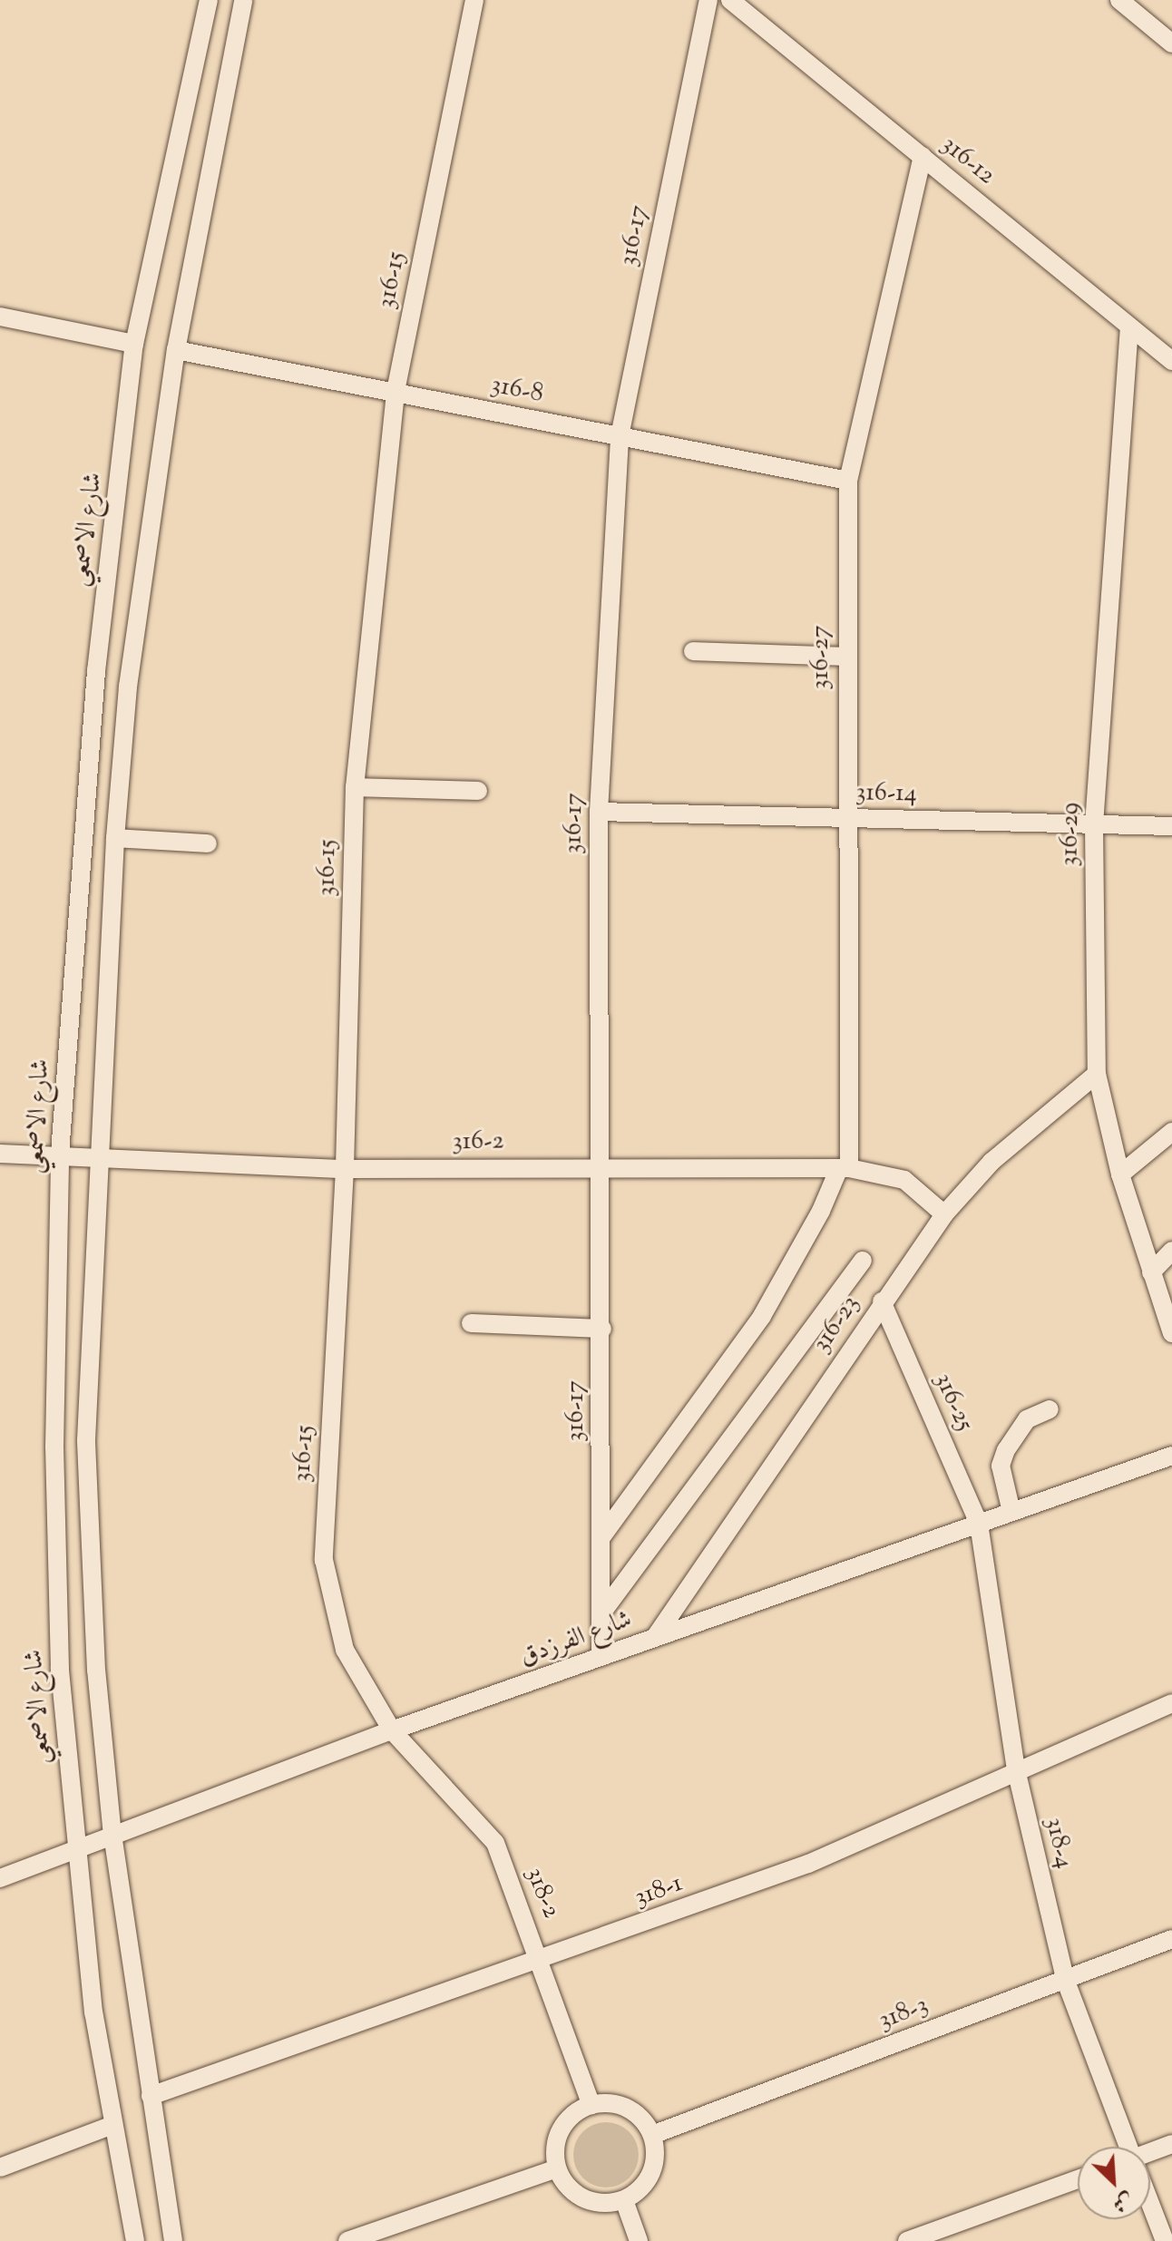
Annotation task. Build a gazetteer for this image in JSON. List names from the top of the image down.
{
  "streets": {
    "street": [
      "316-12",
      "316-17",
      "316-15",
      "316-8",
      "شارع الاصمعي",
      "316-27",
      "316-14",
      "316-29",
      "316-2",
      "316-23",
      "316-25",
      "شارع الفرزدق",
      "318-4",
      "318-1",
      "318-2",
      "318-3"
    ]
  },
  "crossings": [
    ["316-12", "316-27"],
    ["316-12", "316-29"],
    ["316-17", "316-8"],
    ["316-17", "316-14"],
    ["316-17", "316-2"],
    ["316-17", "شارع الفرزدق"],
    ["316-15", "316-8"],
    ["316-15", "316-2"],
    ["316-15", "شارع الفرزدق"],
    ["316-15", "318-2"],
    ["316-8", "316-27"],
    ["شارع الاصمعي", "316-2"],
    ["شارع الاصمعي", "شارع الفرزدق"],
    ["316-27", "316-14"],
    ["316-27", "316-2"],
    ["316-14", "316-29"],
    ["316-29", "316-23"],
    ["316-2", "316-23"],
    ["316-23", "316-25"],
    ["316-23", "شارع الفرزدق"],
    ["316-25", "شارع الفرزدق"],
    ["316-25", "318-4"],
    ["شارع الفرزدق", "318-4"],
    ["شارع الفرزدق", "318-2"],
    ["318-4", "318-1"],
    ["318-4", "318-3"],
    ["318-1", "318-2"],
    ["318-2", "318-3"]
  ],
  "north": "bottom right"
}
